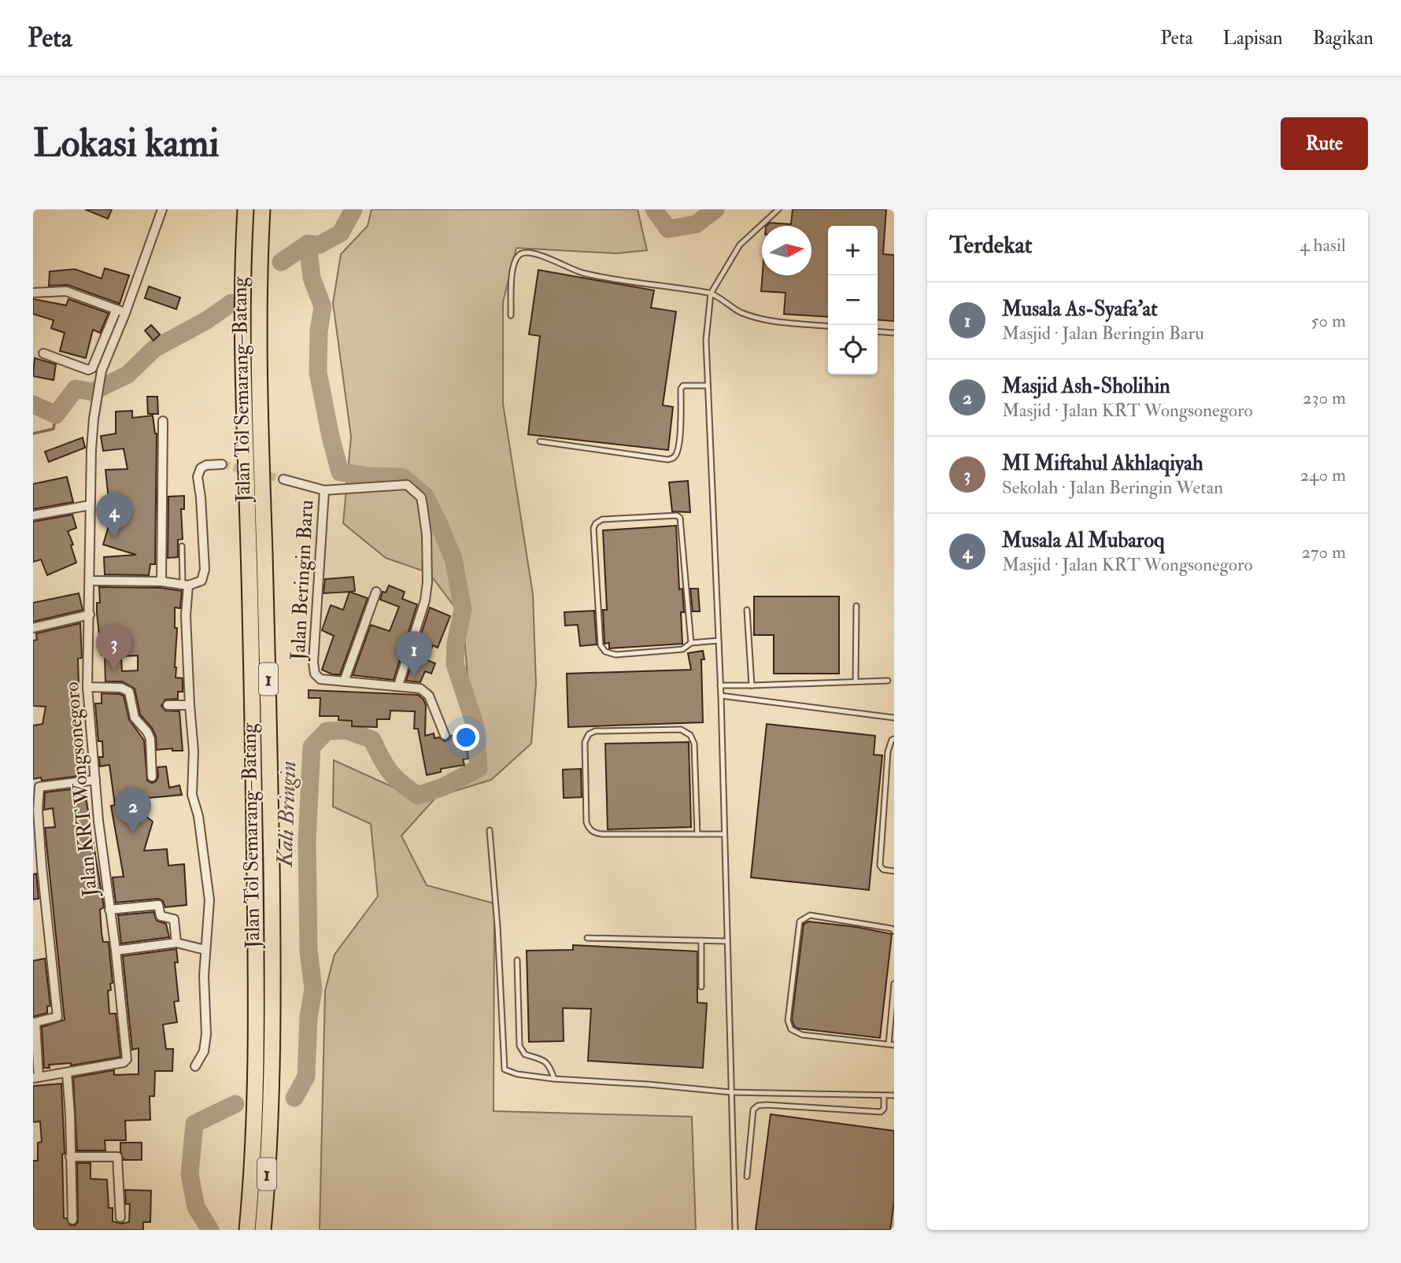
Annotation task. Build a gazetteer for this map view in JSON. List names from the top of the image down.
{
  "streets": {
    "highway": ["Jalan Tol Semarang–Batang", "1"],
    "street": ["Jalan Beringin Baru", "Jalan KRT Wongsonegoro"]
  },
  "water": ["Kali Bringin"],
  "north": "right",
  "page": {
    "header": "Peta",
    "nav": ["Peta", "Lapisan", "Bagikan"],
    "buttons": "Rute",
    "title": "Lokasi kami",
    "heading": ["Terdekat", "4 hasil"],
    "map_buttons": ["+", "−"],
    "list": [
      {
        "mark": "1",
        "name": "Musala As-Syafa'at",
        "note": "Masjid · Jalan Beringin Baru",
        "value": "50 m"
      },
      {
        "mark": "2",
        "name": "Masjid Ash-Sholihin",
        "note": "Masjid · Jalan KRT Wongsonegoro",
        "value": "230 m"
      },
      {
        "mark": "3",
        "name": "MI Miftahul Akhlaqiyah",
        "note": "Sekolah · Jalan Beringin Wetan",
        "value": "240 m"
      },
      {
        "mark": "4",
        "name": "Musala Al Mubaroq",
        "note": "Masjid · Jalan KRT Wongsonegoro",
        "value": "270 m"
      }
    ],
    "pins": [
      "4",
      "3",
      "1",
      "2"
    ]
  }
}
